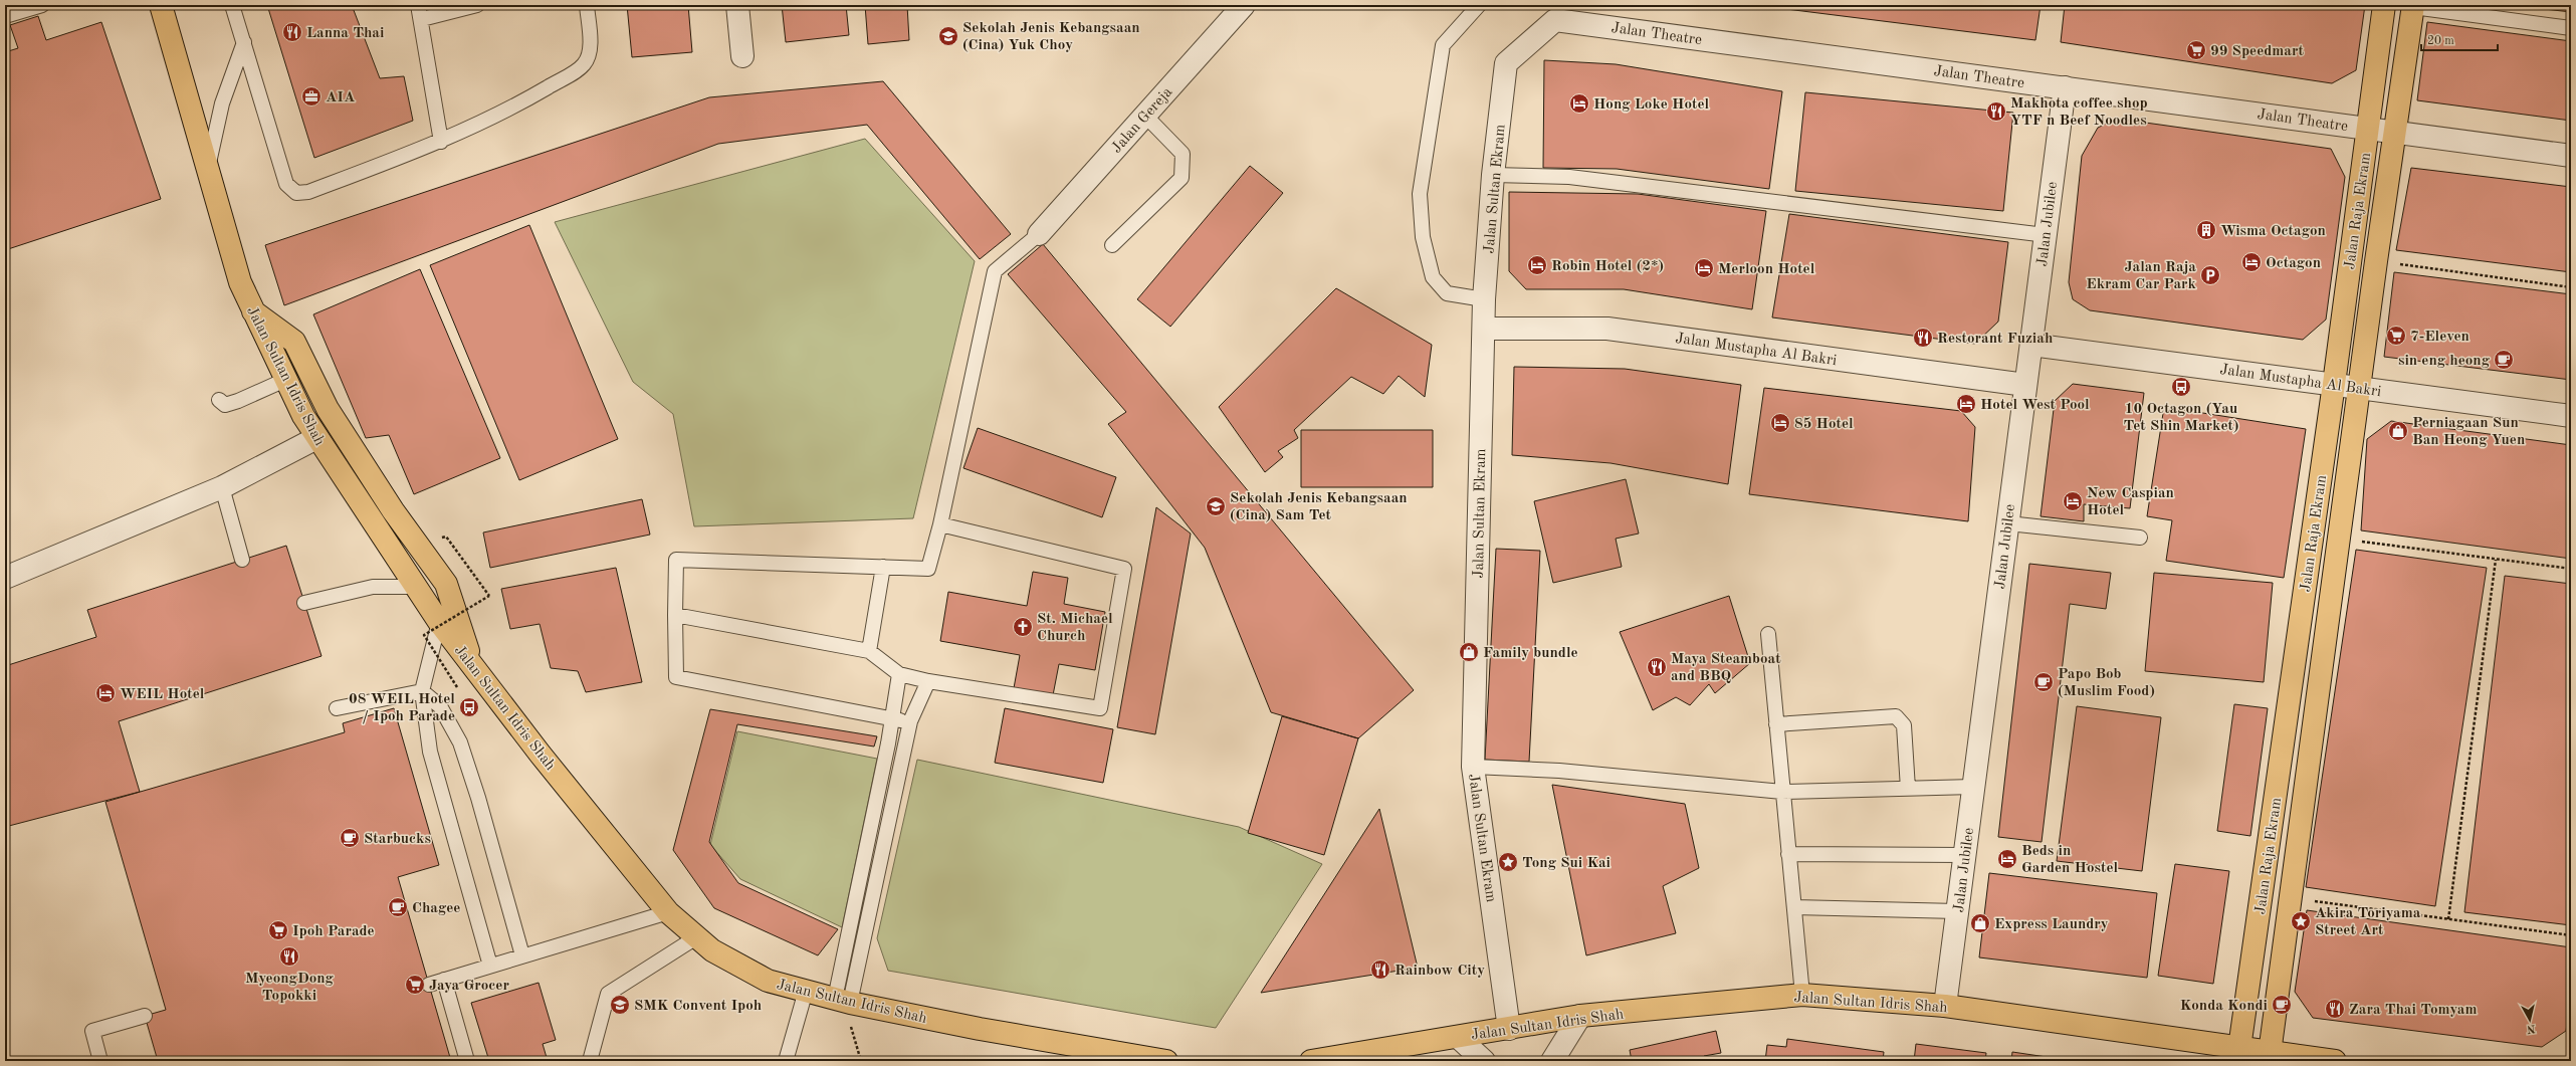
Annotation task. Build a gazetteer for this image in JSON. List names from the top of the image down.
{
  "streets": {
    "main road": ["Jalan Raja Ekram", "Jalan Sultan Idris Shah"],
    "street": [
      "Jalan Theatre",
      "Jalan Gereja",
      "Jalan Sultan Ekram",
      "Jalan Jubilee",
      "Jalan Mustapha Al Bakri"
    ]
  },
  "crossings": [
    ["Jalan Theatre", "Jalan Sultan Ekram"],
    ["Jalan Theatre", "Jalan Raja Ekram"],
    ["Jalan Theatre", "Jalan Jubilee"],
    ["Jalan Sultan Ekram", "Jalan Mustapha Al Bakri"],
    ["Jalan Sultan Ekram", "Jalan Sultan Idris Shah"],
    ["Jalan Raja Ekram", "Jalan Mustapha Al Bakri"],
    ["Jalan Raja Ekram", "Jalan Sultan Idris Shah"],
    ["Jalan Jubilee", "Jalan Mustapha Al Bakri"],
    ["Jalan Jubilee", "Jalan Sultan Idris Shah"]
  ],
  "places": {
    "restaurant": [
      "Lanna Thai",
      "Makhota coffee shop YTF n Beef Noodles",
      "Restorant Fuziah",
      "Maya Steamboat and BBQ",
      "MyeongDong Topokki",
      "Rainbow City",
      "Zara Thai Tomyam"
    ],
    "school or university": ["Sekolah Jenis Kebangsaan (Cina) Yuk Choy", "Sekolah Jenis Kebangsaan (Cina) Sam Tet", "SMK Convent Ipoh"],
    "supermarket": [
      "99 Speedmart",
      "7-Eleven",
      "Ipoh Parade",
      "Jaya Grocer"
    ],
    "office": ["AIA"],
    "hotel": [
      "Hong Loke Hotel",
      "Octagon",
      "Robin Hotel (2*)",
      "Merloon Hotel",
      "Hotel West Pool",
      "85 Hotel",
      "New Caspian Hotel",
      "WEIL Hotel",
      "Beds in Garden Hostel"
    ],
    "building": ["Wisma Octagon"],
    "parking": ["Jalan Raja Ekram Car Park"],
    "cafe": [
      "sin eng heong",
      "Papo Bob (Muslim Food)",
      "Starbucks",
      "Chagee",
      "Konda Kondi"
    ],
    "bus stop": ["10 Octagon (Yau Tet Shin Market)", "08 WEIL Hotel / Ipoh Parade"],
    "shop": ["Perniagaan Sun Ban Heong Yuen", "Family bundle", "Express Laundry"],
    "church": ["St. Michael Church"],
    "place": ["Tong Sui Kai", "Akira Toriyama Street Art"]
  },
  "scale_bar": "20 m",
  "north": "bottom"
}
